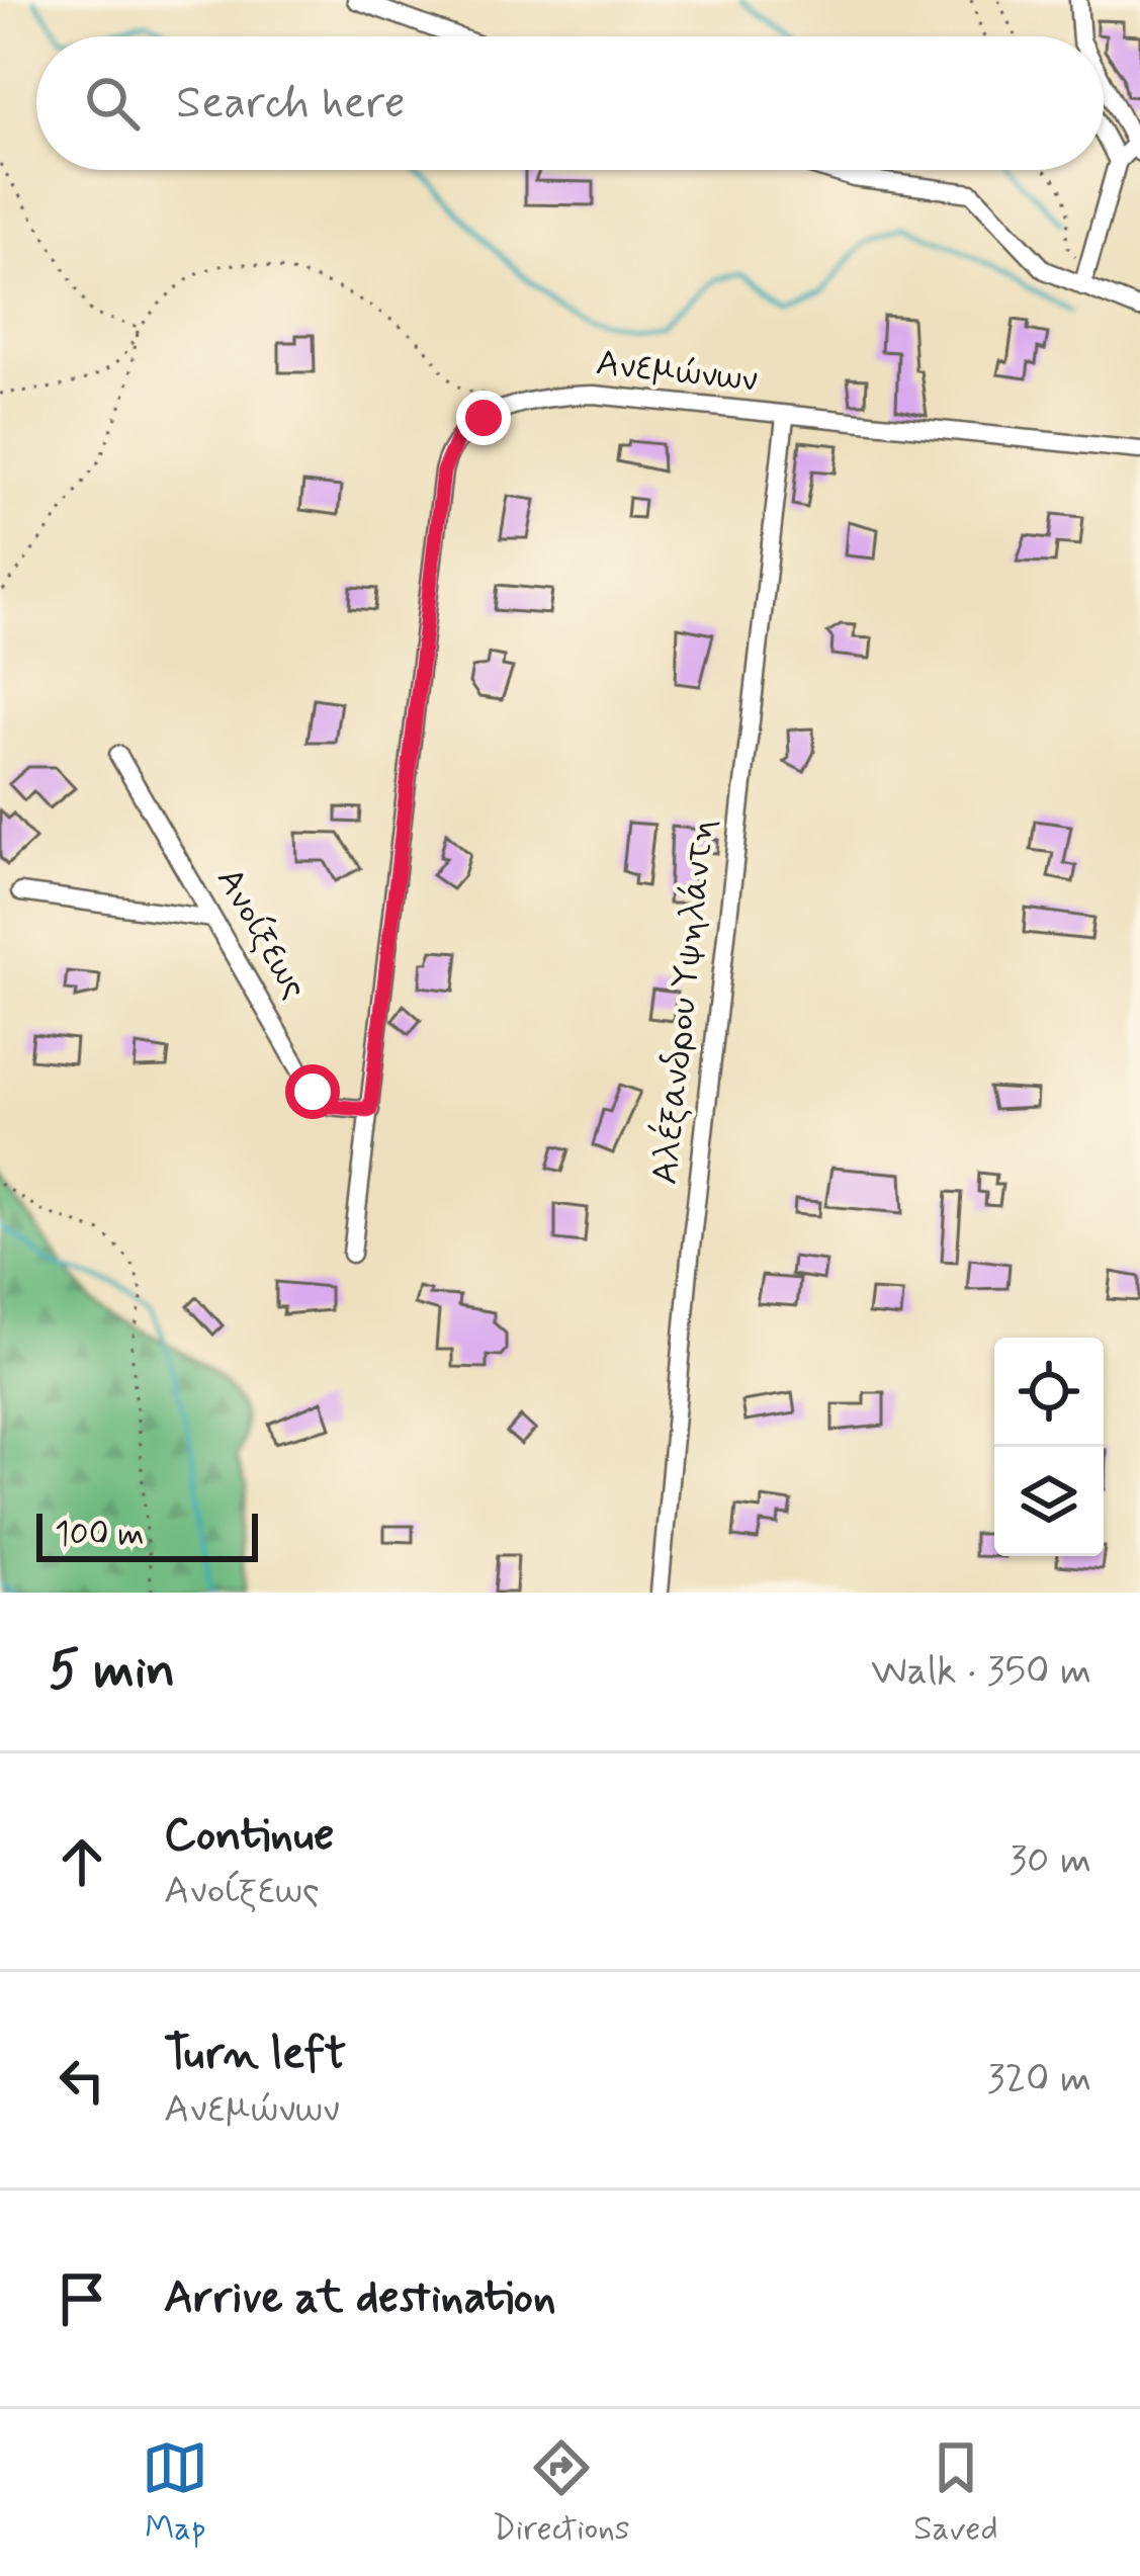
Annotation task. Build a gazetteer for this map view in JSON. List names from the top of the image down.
{
  "streets": {
    "street": ["Ανεμώνων", "Ανοίξεως", "Αλέξανδρου Υψηλάντη"]
  },
  "crossings": [
    ["Ανεμώνων", "Ανοίξεως"],
    ["Ανεμώνων", "Αλέξανδρου Υψηλάντη"]
  ],
  "scale_bar": "100 m",
  "page": {
    "search": "Search here",
    "scale": "100 m",
    "heading": ["5 min", "Walk · 350 m"],
    "list": [
      ["Continue", "Ανοίξεως", "30 m"],
      ["Turn left", "Ανεμώνων", "320 m"],
      "Arrive at destination"
    ],
    "nav": ["Map", "Directions", "Saved"]
  }
}
